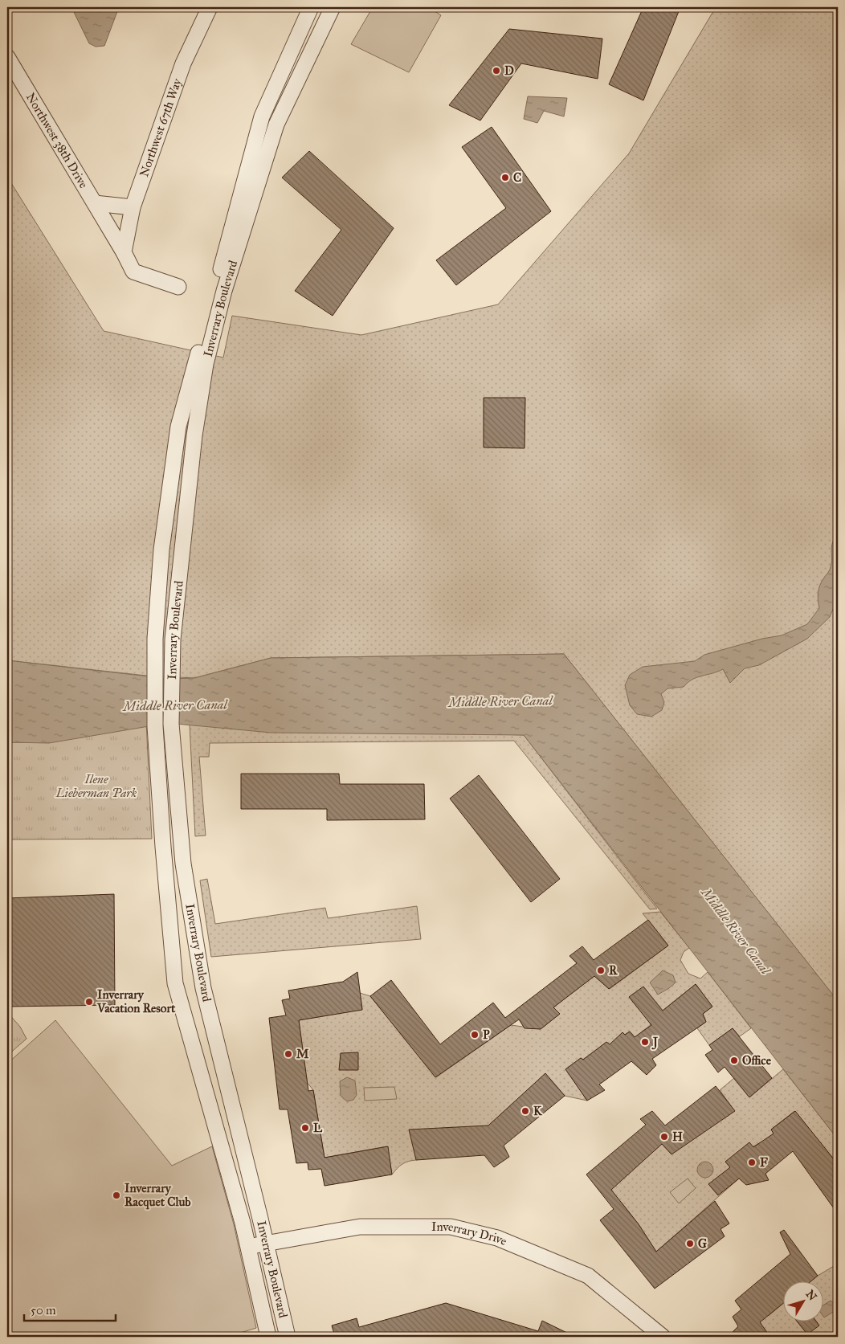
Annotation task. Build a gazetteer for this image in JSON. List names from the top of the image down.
{
  "streets": {
    "street": [
      "Northwest 67th Way",
      "Northwest 38th Drive",
      "Inverrary Boulevard",
      "Inverrary Drive"
    ]
  },
  "crossings": [
    ["Northwest 67th Way", "Northwest 38th Drive"],
    ["Inverrary Boulevard", "Inverrary Drive"]
  ],
  "water": ["Middle River Canal"],
  "parks": ["Ilene Lieberman Park"],
  "places": [
    "D",
    "C",
    "R",
    "Inverrary Vacation Resort",
    "P",
    "J",
    "M",
    "Office",
    "K",
    "L",
    "H",
    "F",
    "Inverrary Racquet Club",
    "G"
  ],
  "scale_bar": "50 m",
  "north": "top right"
}
